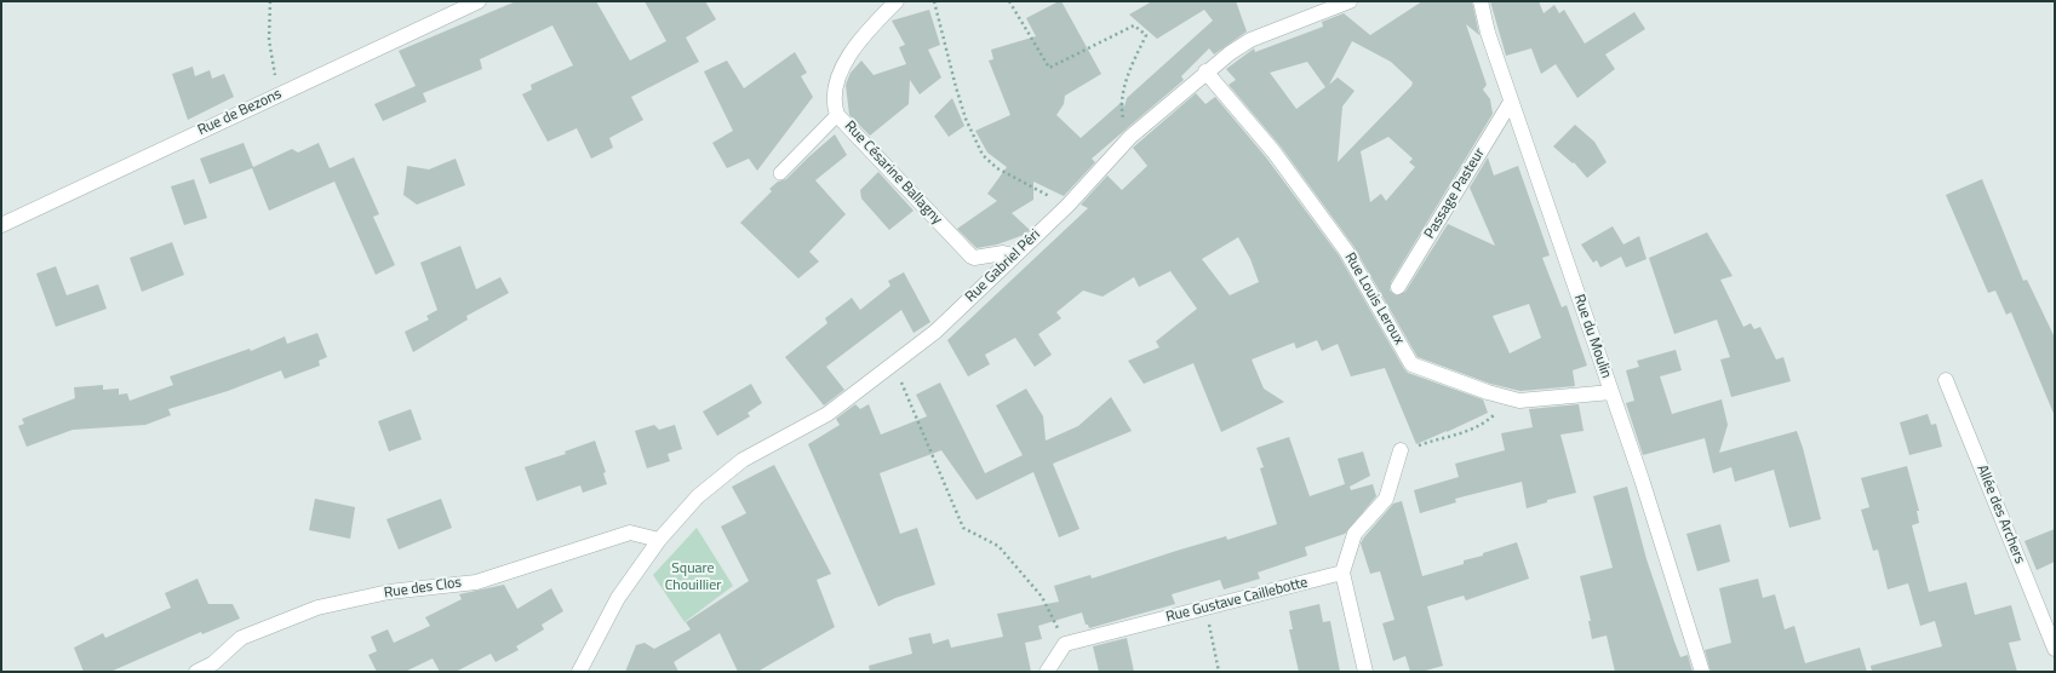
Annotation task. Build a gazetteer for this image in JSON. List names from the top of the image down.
{
  "streets": {
    "street": [
      "Rue de Bezons",
      "Rue Césarine Ballagny",
      "Passage Pasteur",
      "Rue Gabriel Péri",
      "Rue Louis Leroux",
      "Rue du Moulin",
      "Allée des Archers",
      "Rue des Clos",
      "Rue Gustave Caillebotte"
    ]
  },
  "crossings": [
    ["Rue Césarine Ballagny", "Rue Gabriel Péri"],
    ["Passage Pasteur", "Rue du Moulin"],
    ["Rue Gabriel Péri", "Rue Louis Leroux"],
    ["Rue Gabriel Péri", "Rue des Clos"],
    ["Rue Louis Leroux", "Rue du Moulin"]
  ],
  "parks": ["Square Chouillier"]
}
